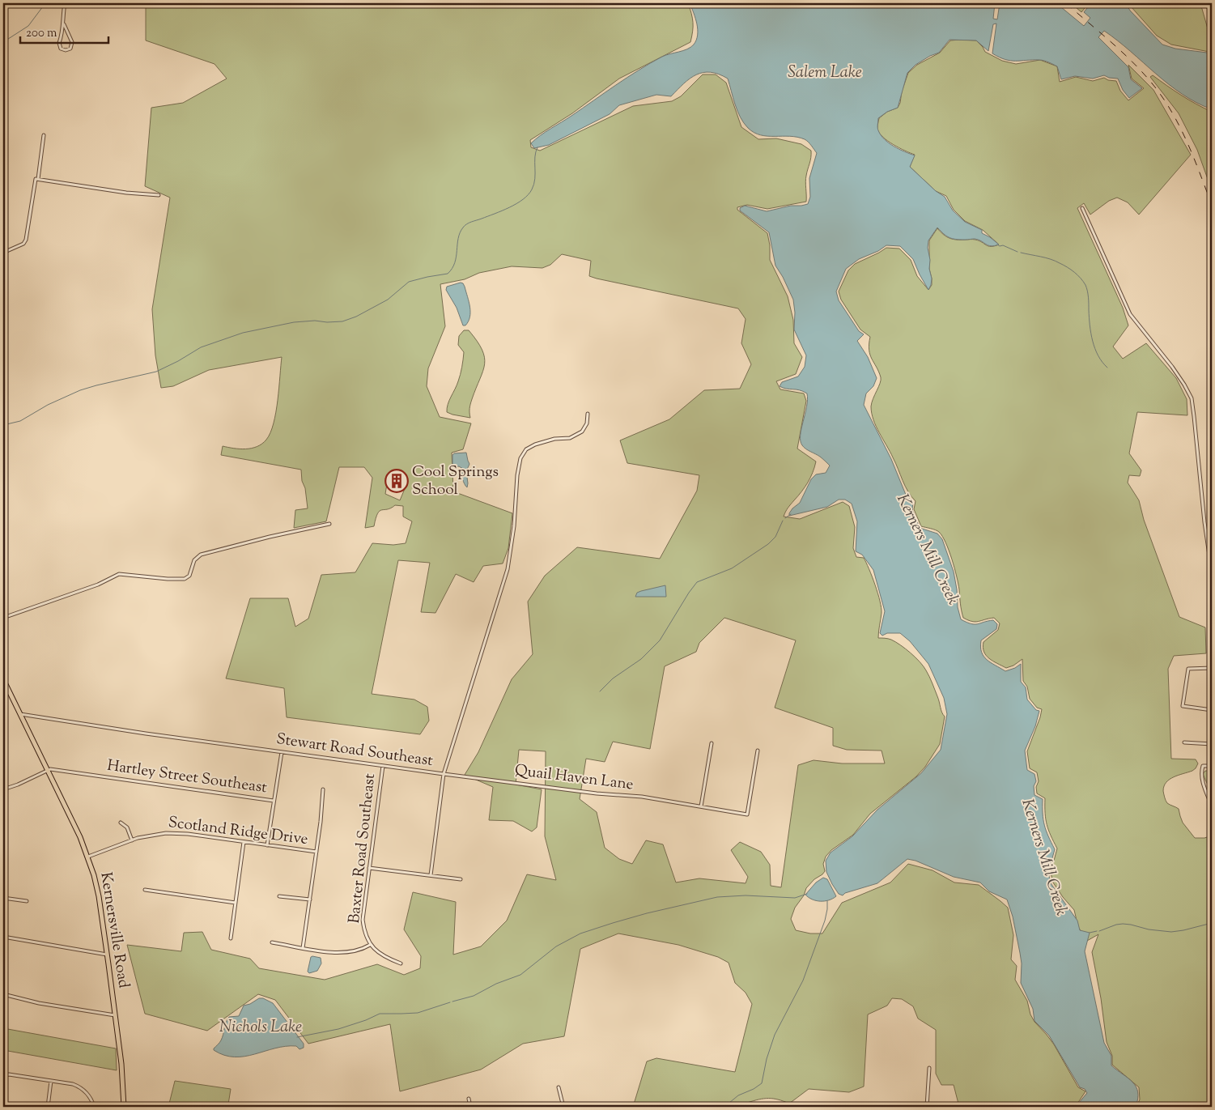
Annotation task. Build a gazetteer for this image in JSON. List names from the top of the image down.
{
  "streets": {
    "main road": ["Kernersville Road"],
    "street": [
      "Stewart Road Southeast",
      "Hartley Street Southeast",
      "Quail Haven Lane",
      "Scotland Ridge Drive",
      "Baxter Road Southeast"
    ]
  },
  "crossings": [
    ["Stewart Road Southeast", "Hartley Street Southeast"],
    ["Stewart Road Southeast", "Quail Haven Lane"],
    ["Stewart Road Southeast", "Baxter Road Southeast"],
    ["Stewart Road Southeast", "Kernersville Road"],
    ["Hartley Street Southeast", "Kernersville Road"],
    ["Scotland Ridge Drive", "Kernersville Road"]
  ],
  "water": ["Salem Lake", "Kerners Mill Creek", "Nichols Lake"],
  "places": {
    "building": ["Cool Springs School"]
  },
  "scale_bar": "200 m"
}
